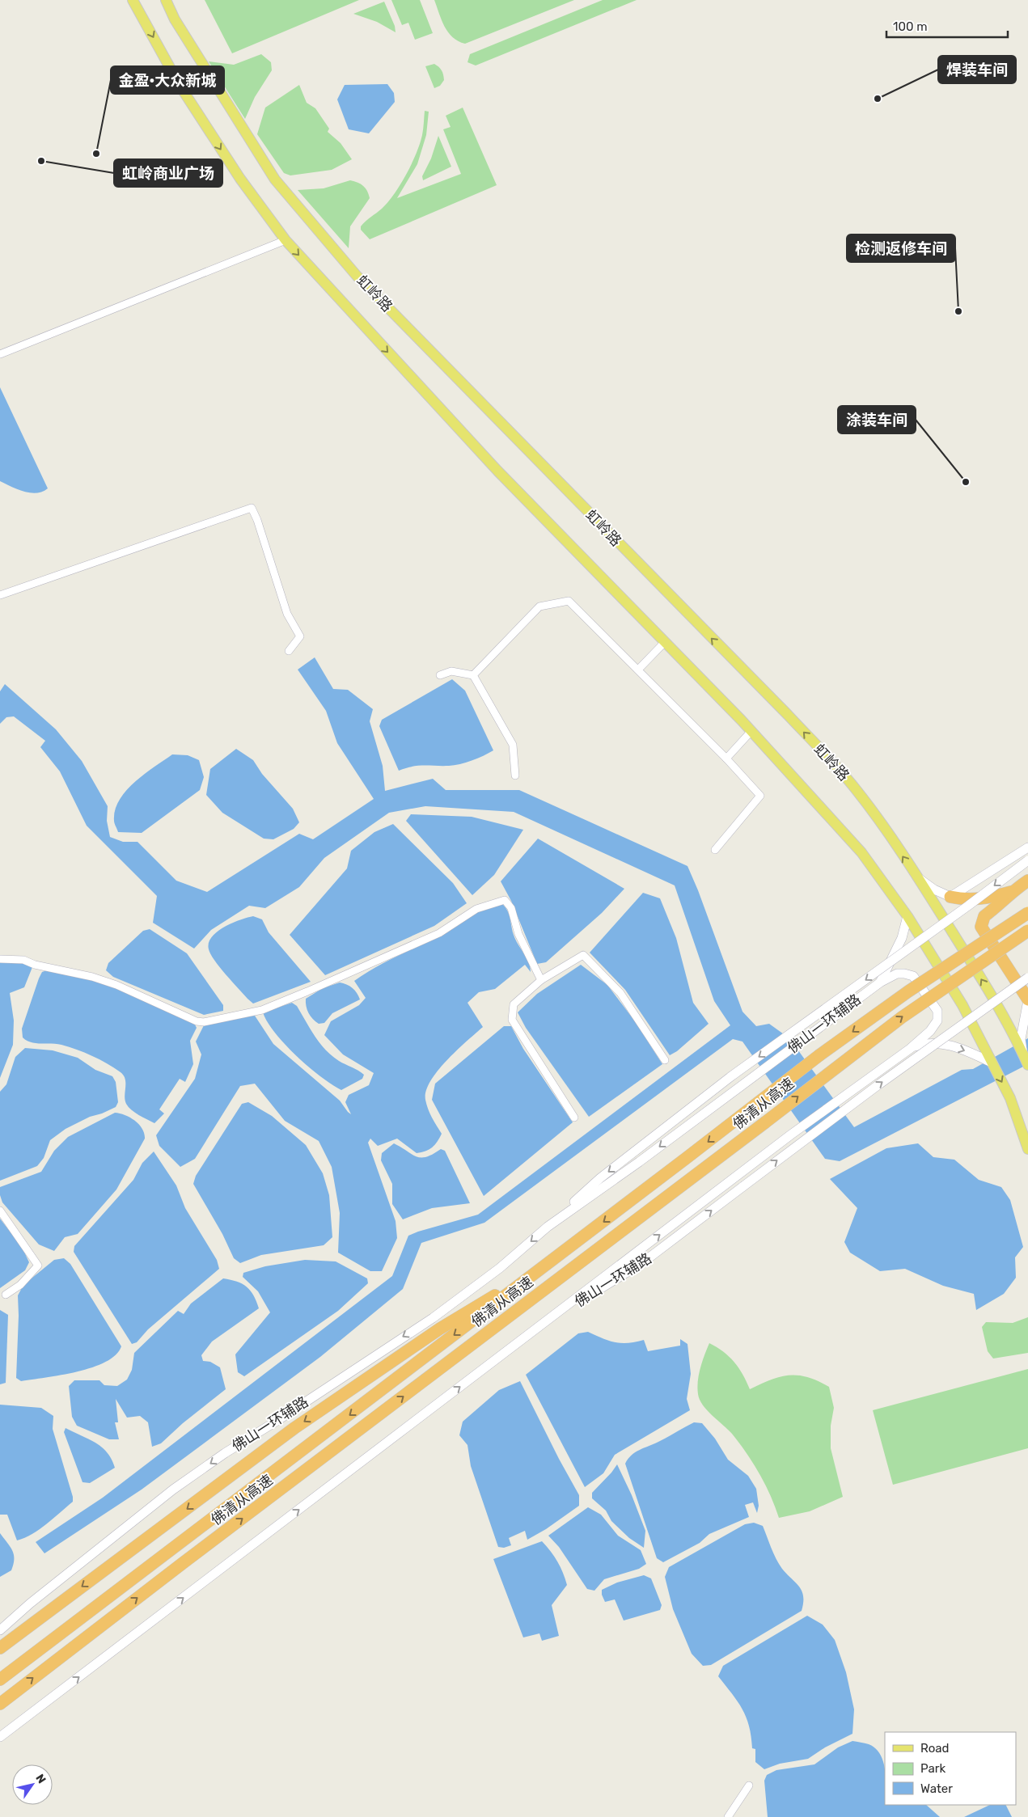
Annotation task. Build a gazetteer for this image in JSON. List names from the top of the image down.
{
  "streets": {
    "highway": ["佛清从高速"],
    "main road": ["虹岭路", "佛山一环辅路"]
  },
  "places": [
    "焊装车间",
    "金盈·大众新城",
    "虹岭商业广场",
    "检测返修车间",
    "涂装车间"
  ],
  "legend": ["Road", "Park", "Water"],
  "scale_bar": "100 m",
  "north": "top right"
}
